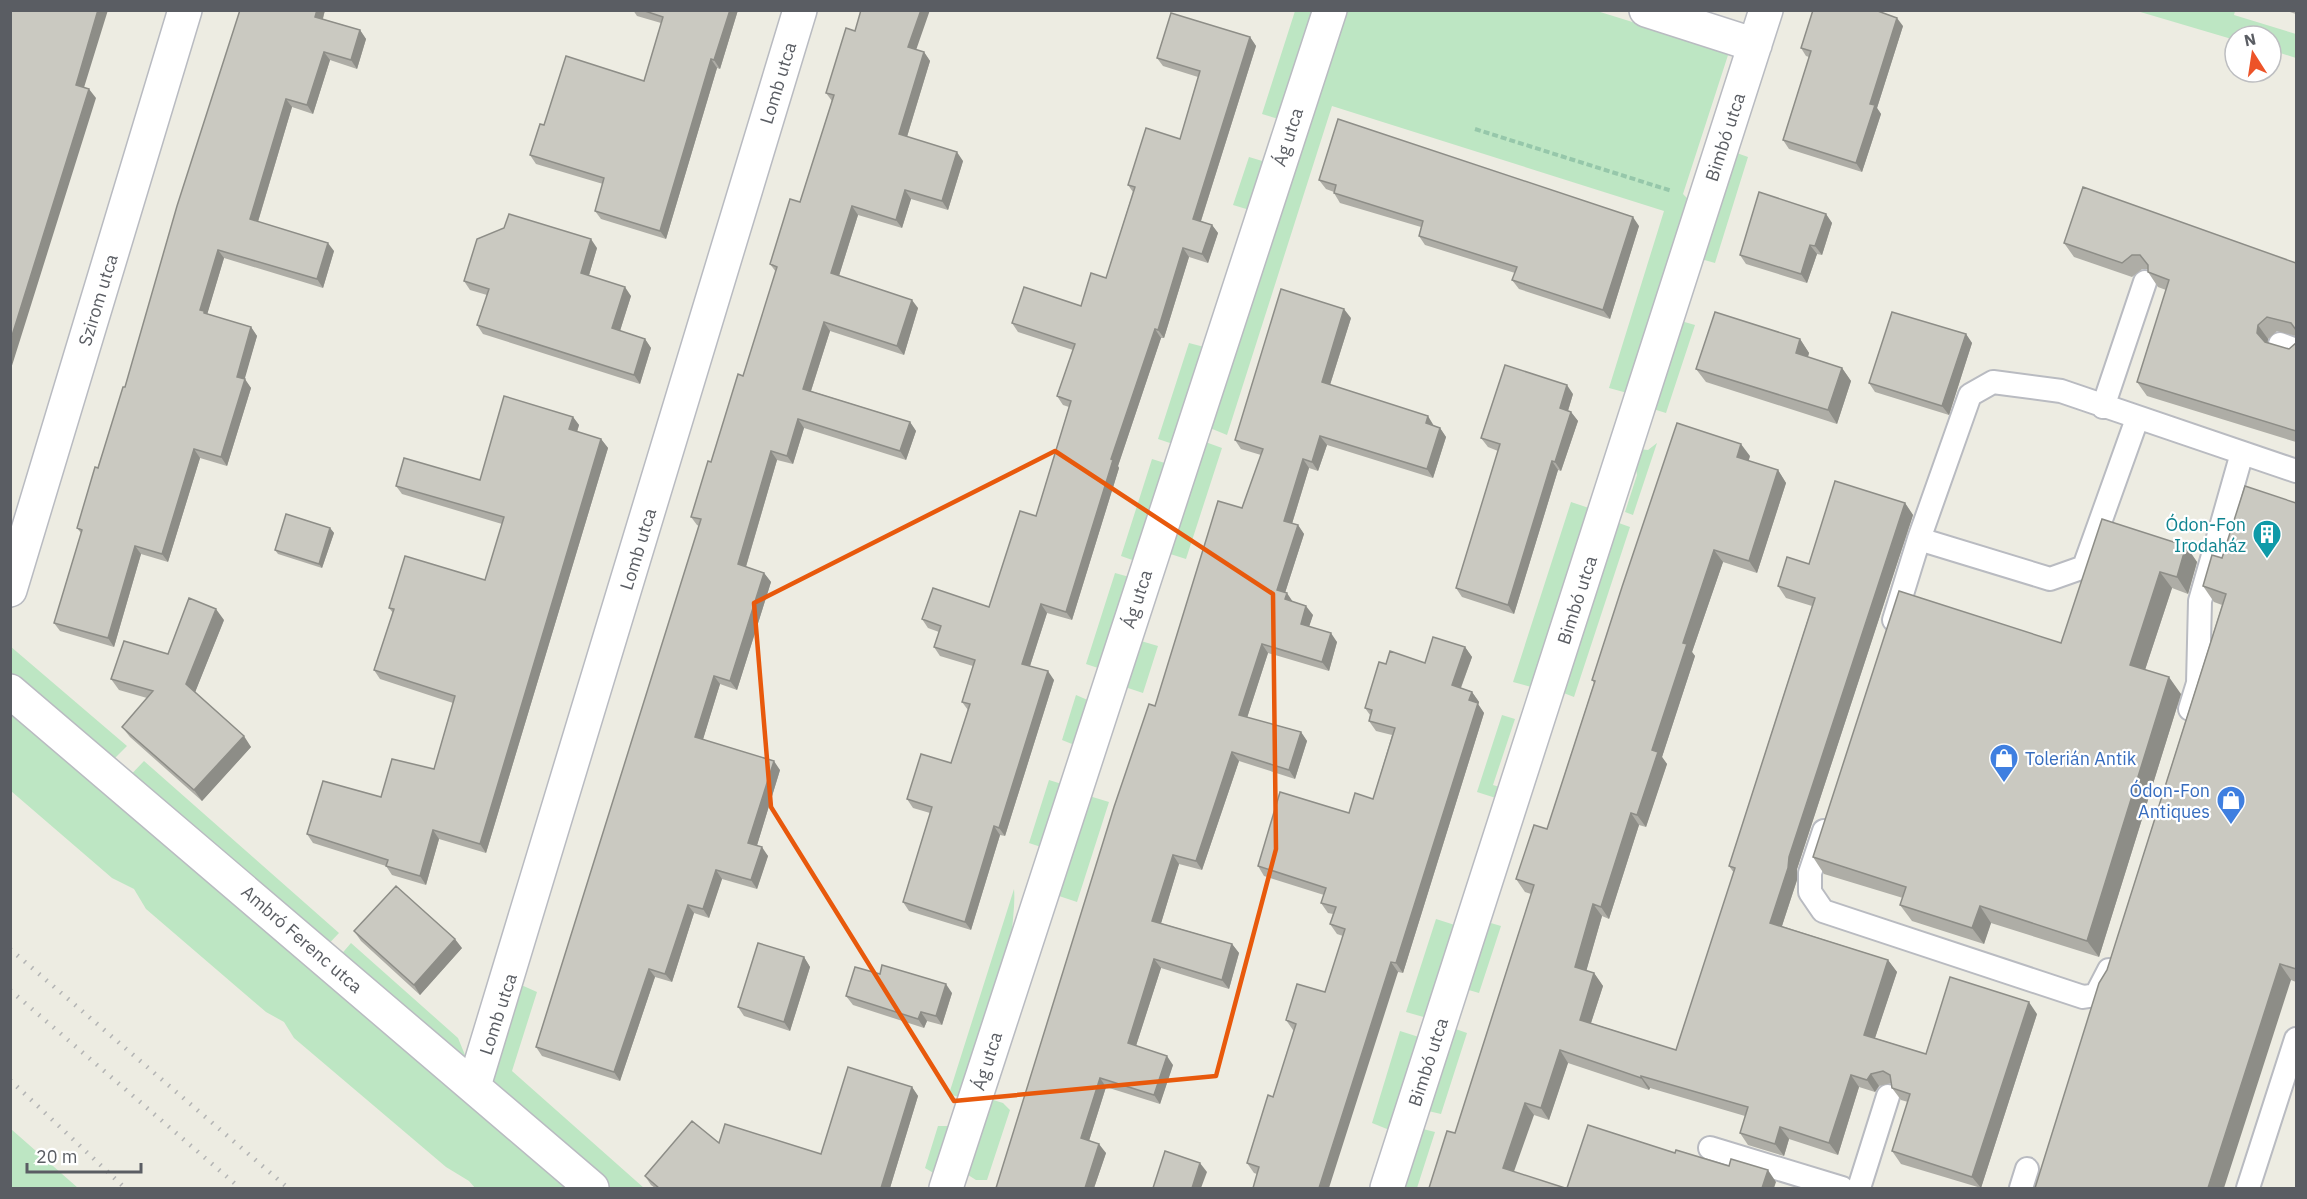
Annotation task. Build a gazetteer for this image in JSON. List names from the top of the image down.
{
  "streets": {
    "street": [
      "Lomb utca",
      "Ág utca",
      "Bimbó utca",
      "Szirom utca",
      "Ambró Ferenc utca"
    ]
  },
  "crossings": [
    ["Lomb utca", "Ambró Ferenc utca"]
  ],
  "places": {
    "building": ["Ódon-Fon Irodaház"],
    "shop": ["Tolerián Antik", "Ódon-Fon Antiques"]
  },
  "scale_bar": "20 m",
  "north": "top"
}
